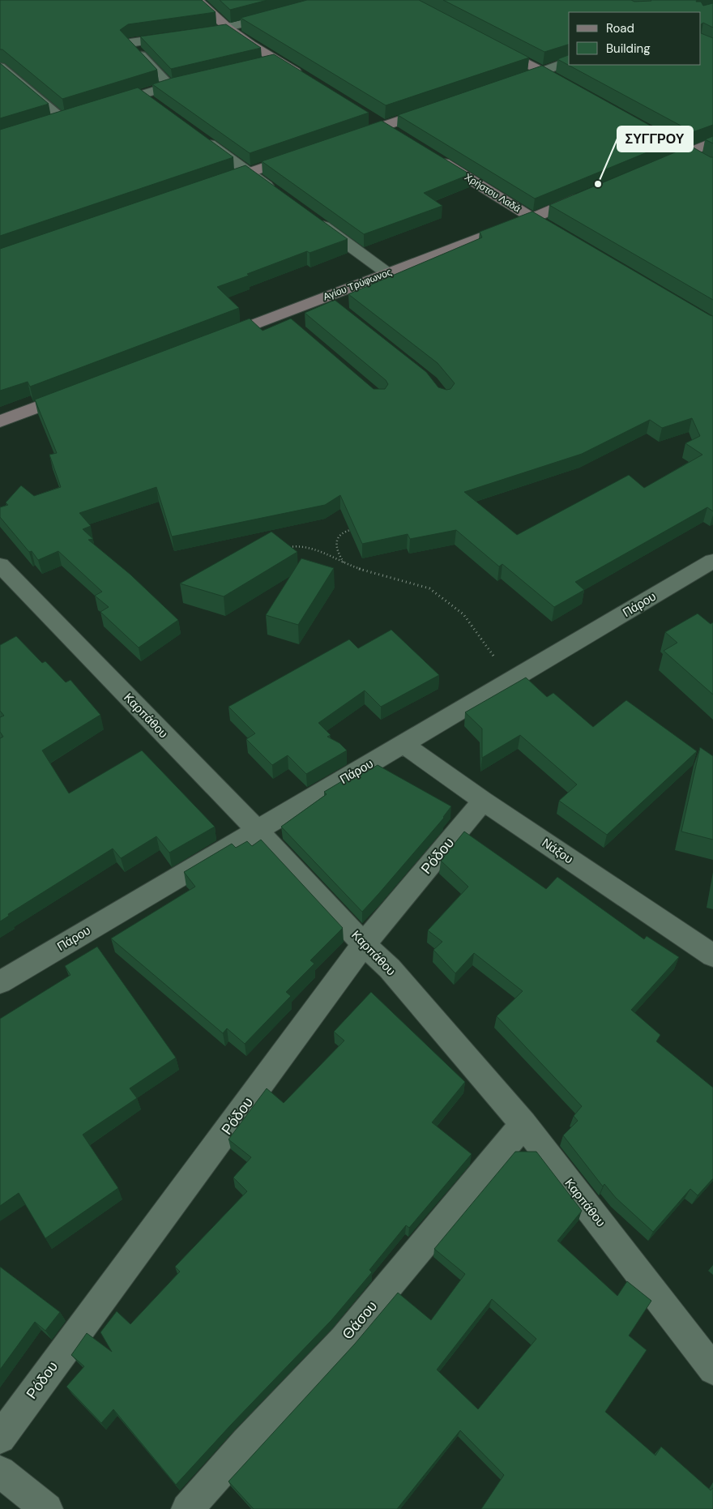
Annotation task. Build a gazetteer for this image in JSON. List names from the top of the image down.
{
  "streets": {
    "main road": ["Χρήστου Λαδά", "Αγίου Τρύφωνος"],
    "street": [
      "Πάρου",
      "Καρπάθου",
      "Νάξου",
      "Ρόδου",
      "Θάσου"
    ]
  },
  "crossings": [
    ["Χρήστου Λαδά", "Αγίου Τρύφωνος"],
    ["Πάρου", "Καρπάθου"],
    ["Πάρου", "Νάξου"],
    ["Καρπάθου", "Ρόδου"],
    ["Καρπάθου", "Θάσου"],
    ["Νάξου", "Ρόδου"]
  ],
  "places": ["ΣΥΓΓΡΟΥ"],
  "legend": ["Road", "Building"]
}
